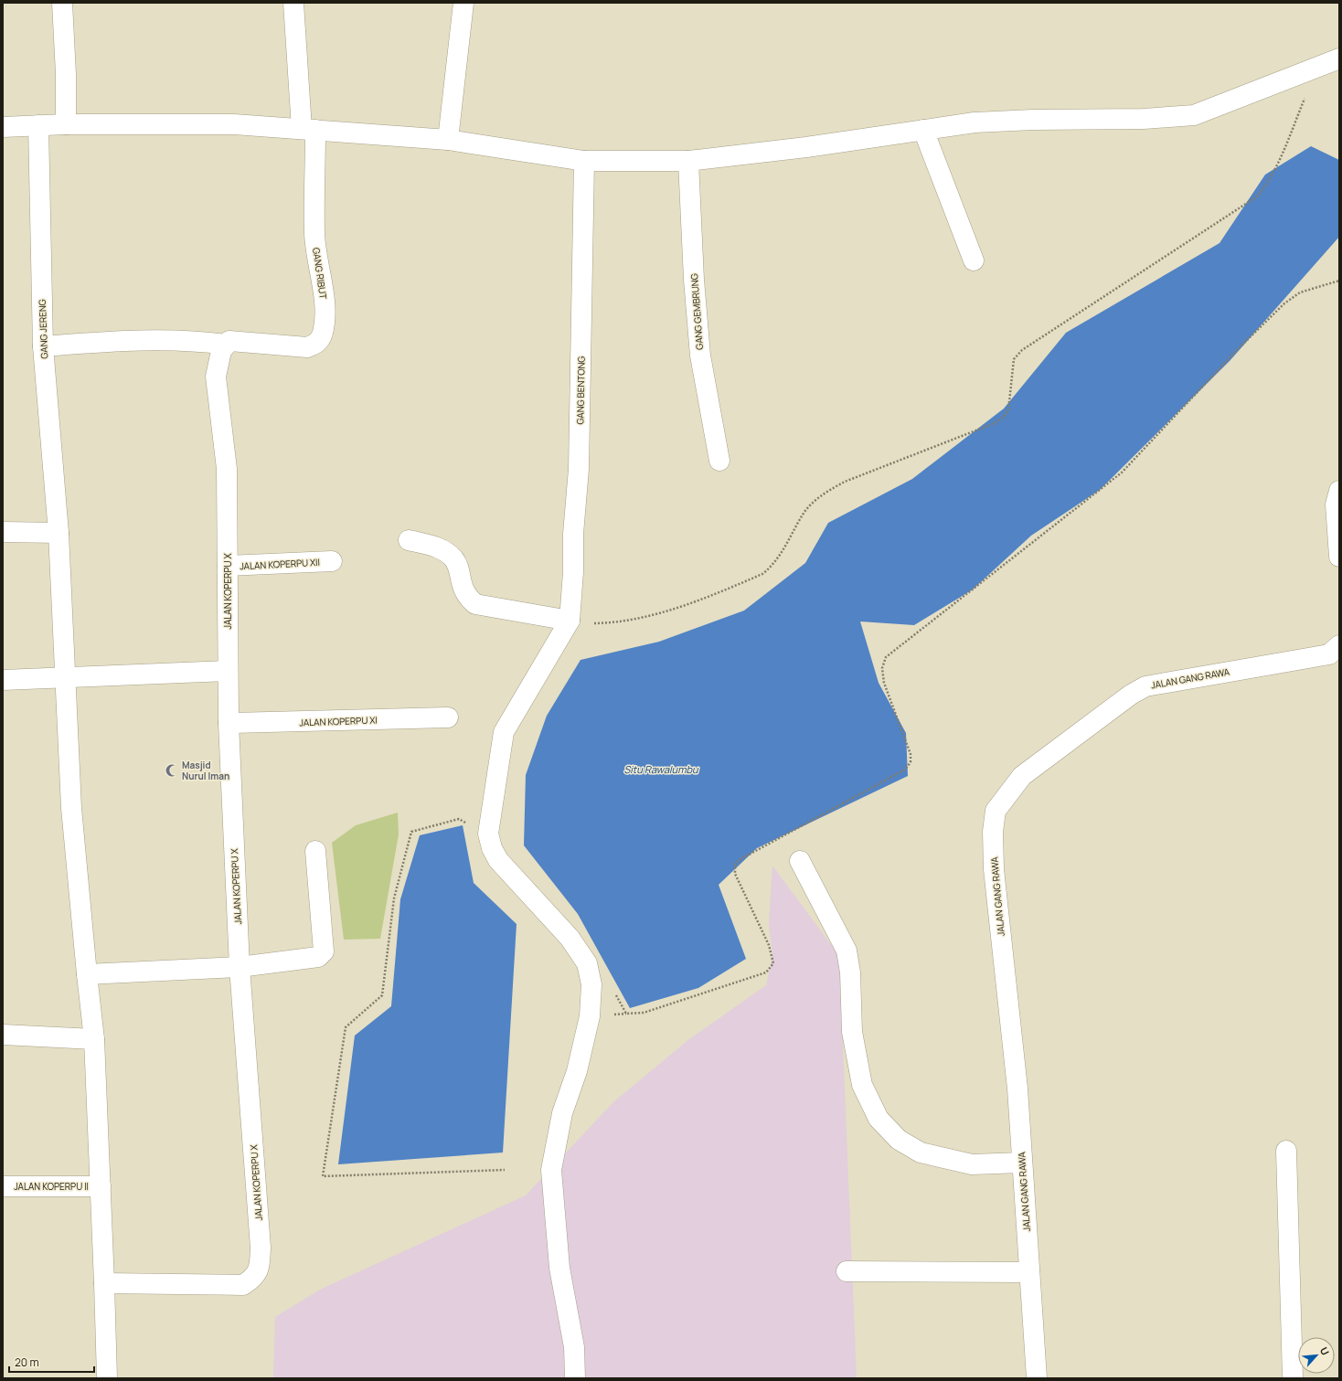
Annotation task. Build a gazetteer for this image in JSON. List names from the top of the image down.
{
  "streets": {
    "street": [
      "GANG RIBUT",
      "GANG GEMBRUNG",
      "GANG JERENG",
      "GANG BENTONG",
      "JALAN KOPERPU XII",
      "JALAN KOPERPU X",
      "JALAN GANG RAWA",
      "JALAN KOPERPU XI",
      "JALAN KOPERPU II"
    ]
  },
  "crossings": [
    ["GANG RIBUT", "GANG JERENG"],
    ["GANG RIBUT", "JALAN KOPERPU X"],
    ["GANG JERENG", "JALAN KOPERPU X"],
    ["GANG JERENG", "JALAN KOPERPU II"],
    ["JALAN KOPERPU XII", "JALAN KOPERPU X"],
    ["JALAN KOPERPU X", "JALAN KOPERPU XI"]
  ],
  "water": ["Situ Rawalumbu"],
  "places": {
    "mosque": ["Masjid Nurul Iman"]
  },
  "scale_bar": "20 m",
  "north": "top right"
}
